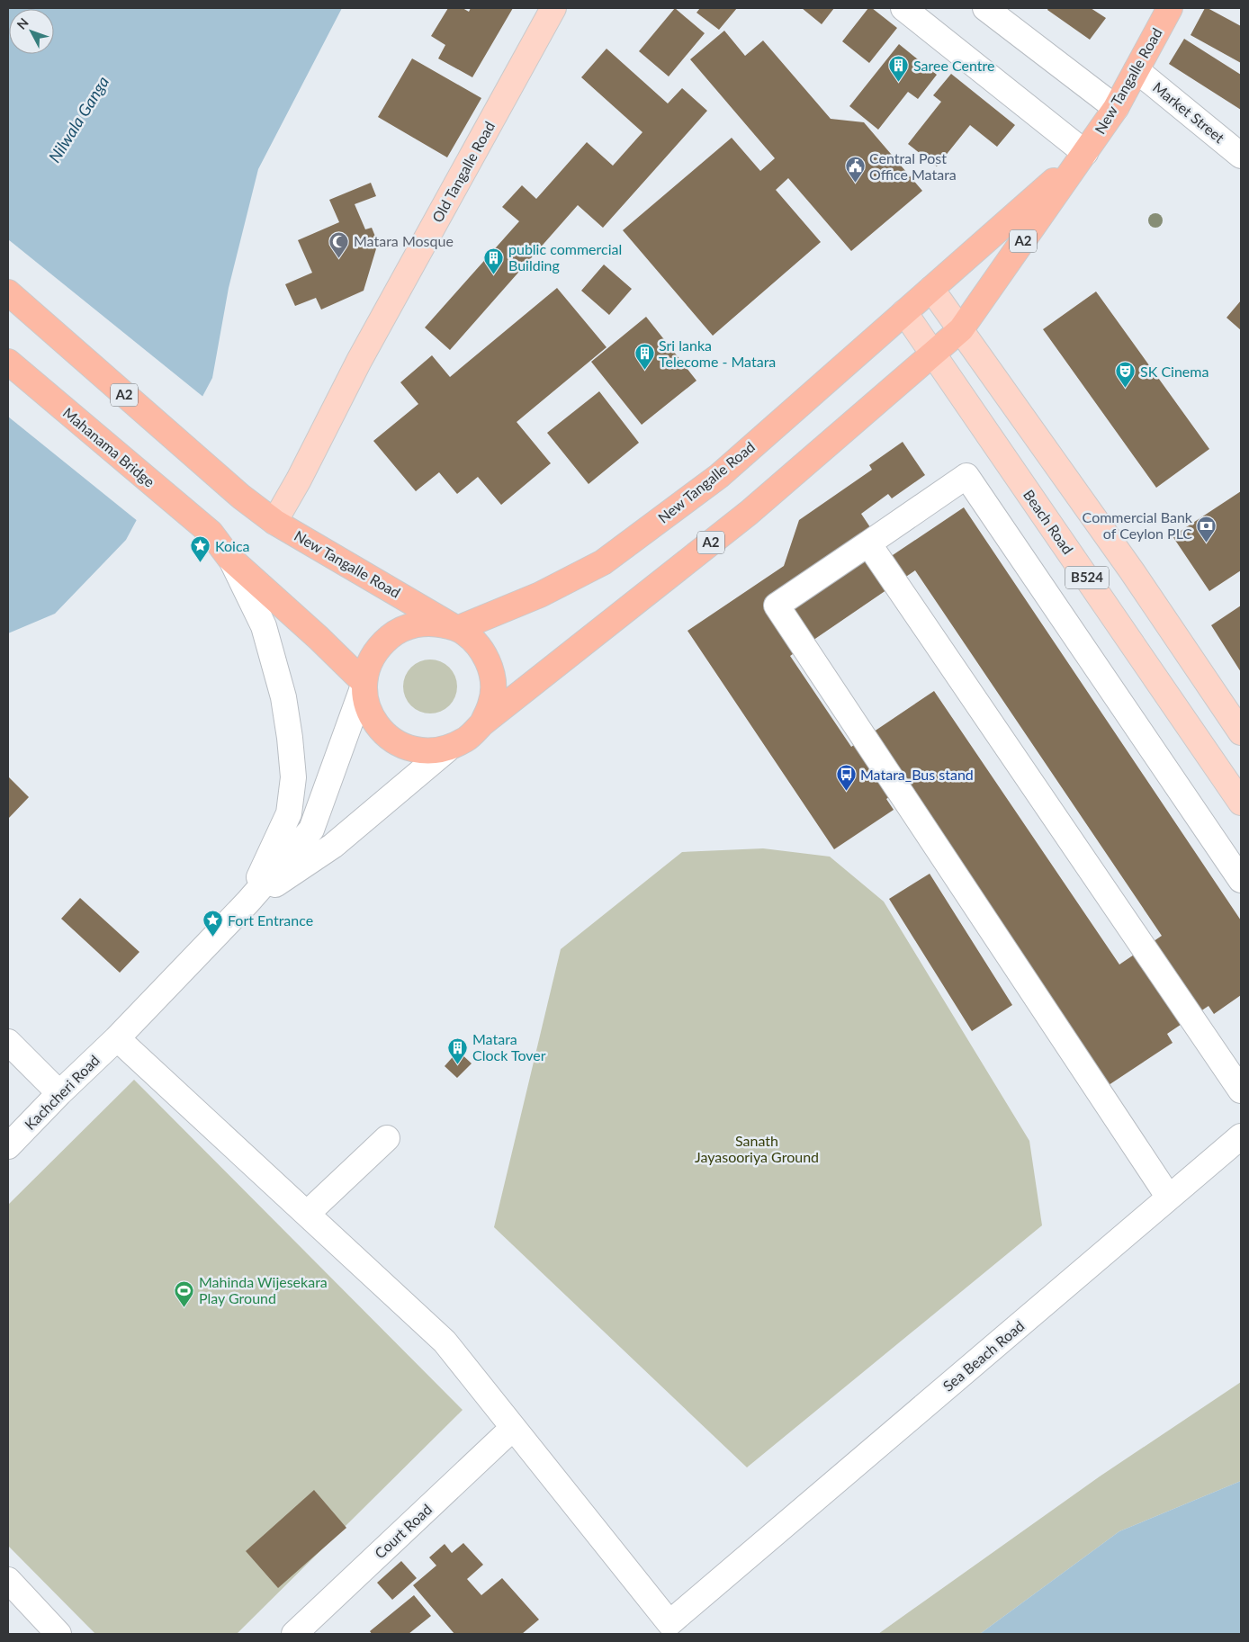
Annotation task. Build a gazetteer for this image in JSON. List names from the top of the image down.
{
  "streets": {
    "highway": ["New Tangalle Road", "A2", "Mahanama Bridge"],
    "main road": ["Old Tangalle Road", "Beach Road", "B524"],
    "street": [
      "Market Street",
      "Kachcheri Road",
      "Sea Beach Road",
      "Court Road"
    ]
  },
  "crossings": [
    ["New Tangalle Road", "Market Street"],
    ["New Tangalle Road", "Old Tangalle Road"],
    ["New Tangalle Road", "A2"],
    ["New Tangalle Road", "Beach Road"],
    ["New Tangalle Road", "B524"],
    ["Old Tangalle Road", "A2"]
  ],
  "water": ["Nilwala Ganga"],
  "parks": ["Sanath Jayasooriya Ground"],
  "places": {
    "building": [
      "Saree Centre",
      "public commercial Building",
      "Sri lanka Telecome - Matara",
      "Matara Clock Tover"
    ],
    "public building": ["Central Post Office Matara"],
    "mosque": ["Matara Mosque"],
    "theatre": ["SK Cinema"],
    "bank": ["Commercial Bank of Ceylon PLC"],
    "place": ["Koica", "Fort Entrance"],
    "bus stop": ["Matara_Bus stand"],
    "sports": ["Mahinda Wijesekara Play Ground"]
  },
  "north": "top left"
}
